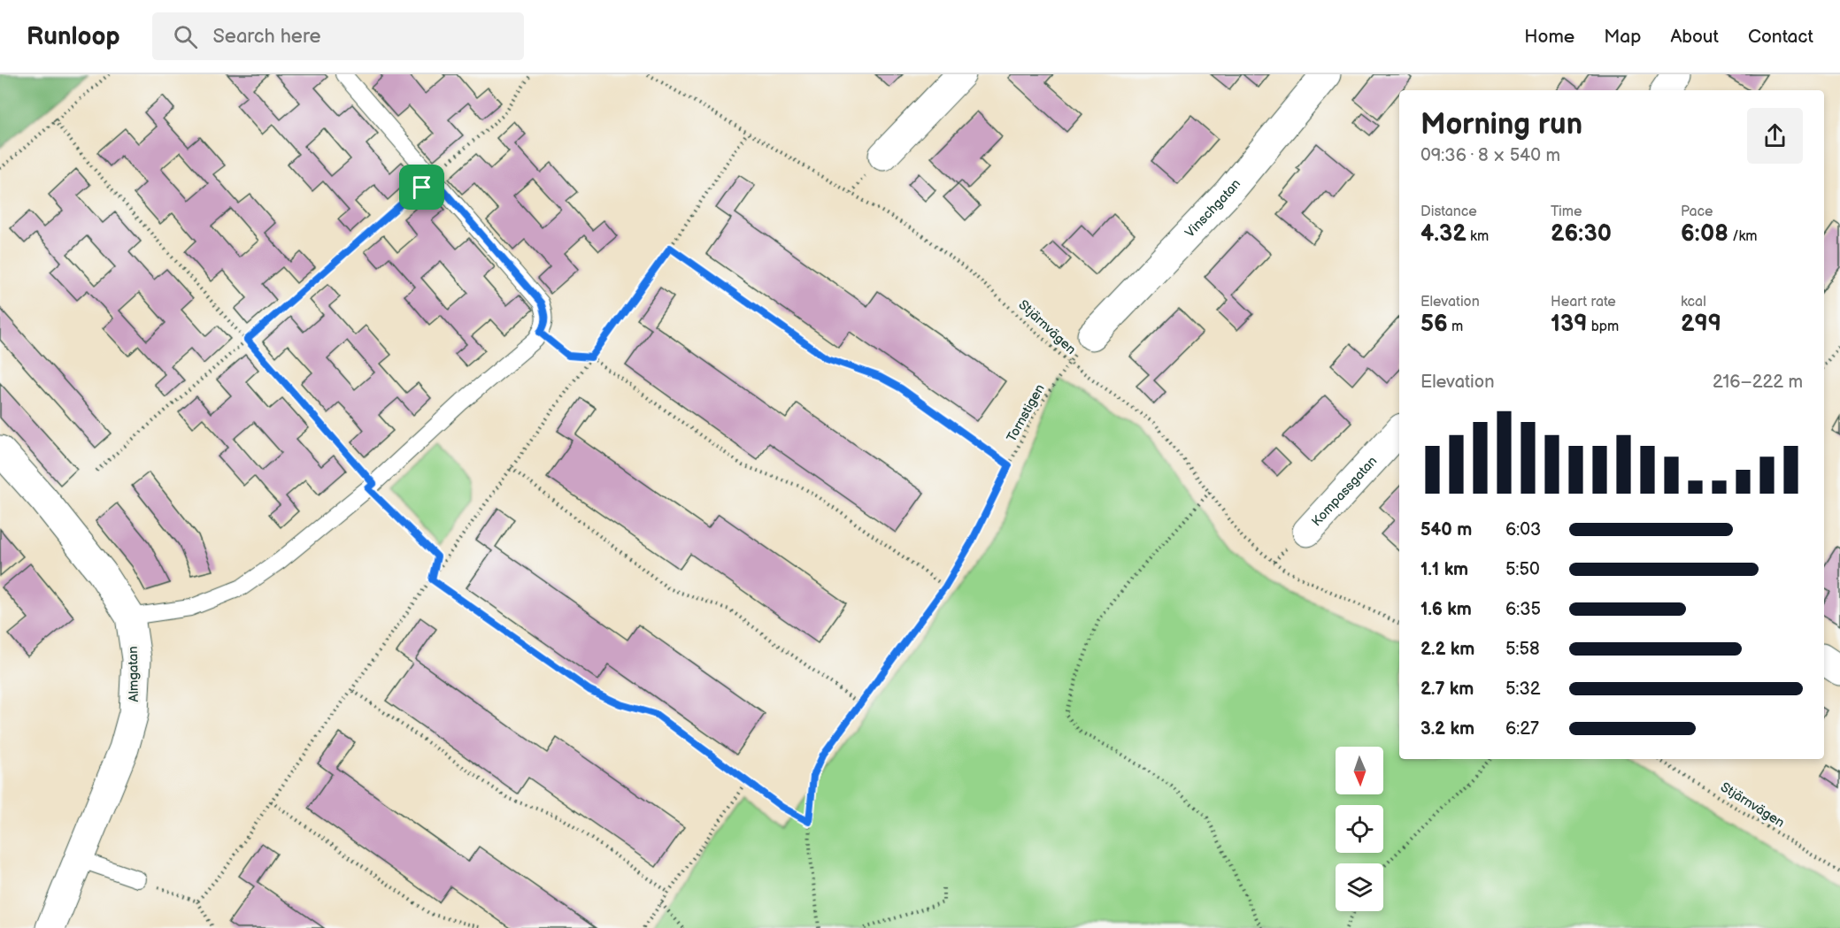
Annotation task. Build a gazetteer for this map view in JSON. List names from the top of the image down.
{
  "streets": {
    "street": ["Vinschgatan", "Kompassgatan", "Almgatan"],
    "path": ["Stjärnvägen", "Tornstigen"]
  },
  "crossings": [
    ["Stjärnvägen", "Tornstigen"]
  ],
  "north": "bottom",
  "page": {
    "header": "Runloop",
    "search": "Search here",
    "nav": [
      "Home",
      "Map",
      "About",
      "Contact"
    ],
    "heading": ["Morning run", "09:36 · 8 × 540 m"],
    "stats": [
      ["Distance", "4.32 km"],
      ["Time", "26:30"],
      ["Pace", "6:08 /km"],
      ["Elevation", "56 m"],
      ["Heart rate", "139 bpm"],
      ["kcal", "299"]
    ],
    "chart": ["Elevation", "216–222 m"],
    "list": [
      {
        "name": "540 m",
        "note": "6:03"
      },
      {
        "name": "1.1 km",
        "note": "5:50"
      },
      {
        "name": "1.6 km",
        "note": "6:35"
      },
      {
        "name": "2.2 km",
        "note": "5:58"
      },
      {
        "name": "2.7 km",
        "note": "5:32"
      },
      {
        "name": "3.2 km",
        "note": "6:27"
      }
    ]
  }
}
